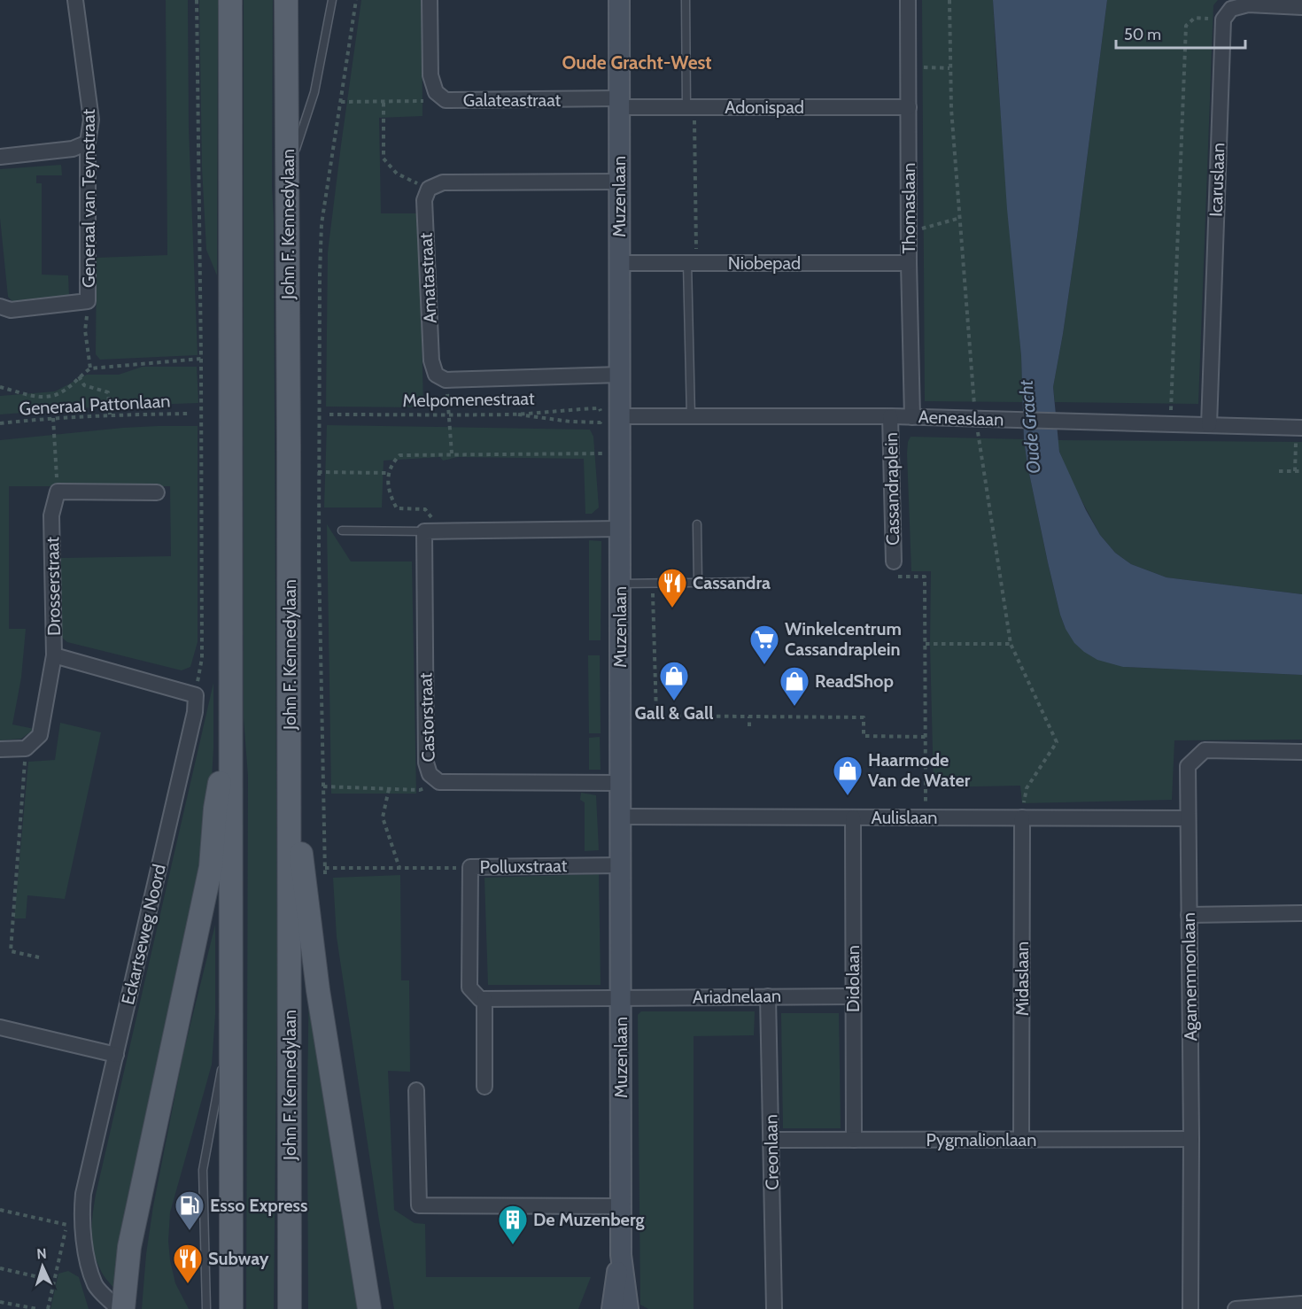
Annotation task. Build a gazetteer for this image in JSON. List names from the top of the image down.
{
  "streets": {
    "main road": ["John F. Kennedylaan"],
    "street": [
      "Galateastraat",
      "Adonispad",
      "Icaruslaan",
      "Muzenlaan",
      "Generaal van Teynstraat",
      "Thomaslaan",
      "Niobepad",
      "Amatastraat",
      "Aeneaslaan",
      "Cassandraplein",
      "Drosserstraat",
      "Castorstraat",
      "Aulislaan",
      "Polluxstraat",
      "Eckartseweg Noord",
      "Agamemnonlaan",
      "Didolaan",
      "Midaslaan",
      "Ariadnelaan",
      "Pygmalionlaan",
      "Creonlaan"
    ],
    "path": ["Melpomenestraat", "Generaal Pattonlaan"]
  },
  "crossings": [
    ["Galateastraat", "Adonispad"],
    ["Galateastraat", "Muzenlaan"],
    ["Adonispad", "Muzenlaan"],
    ["Adonispad", "Thomaslaan"],
    ["Icaruslaan", "Aeneaslaan"],
    ["Muzenlaan", "Niobepad"],
    ["Muzenlaan", "Amatastraat"],
    ["Muzenlaan", "Melpomenestraat"],
    ["Muzenlaan", "Aeneaslaan"],
    ["Muzenlaan", "Castorstraat"],
    ["Muzenlaan", "Aulislaan"],
    ["Muzenlaan", "Polluxstraat"],
    ["Muzenlaan", "Ariadnelaan"],
    ["Thomaslaan", "Niobepad"],
    ["Thomaslaan", "Aeneaslaan"],
    ["Melpomenestraat", "Aeneaslaan"],
    ["Aeneaslaan", "Cassandraplein"],
    ["Aulislaan", "Agamemnonlaan"],
    ["Aulislaan", "Didolaan"],
    ["Aulislaan", "Midaslaan"],
    ["Agamemnonlaan", "Pygmalionlaan"],
    ["Didolaan", "Ariadnelaan"],
    ["Didolaan", "Pygmalionlaan"],
    ["Midaslaan", "Pygmalionlaan"],
    ["Ariadnelaan", "Creonlaan"],
    ["Pygmalionlaan", "Creonlaan"]
  ],
  "districts": ["Oude Gracht-West"],
  "water": ["Oude Gracht"],
  "places": {
    "restaurant": ["Cassandra", "Subway"],
    "supermarket": ["Winkelcentrum Cassandraplein"],
    "shop": ["Gall & Gall", "ReadShop", "Haarmode Van de Water"],
    "fuel station": ["Esso Express"],
    "building": ["De Muzenberg"]
  },
  "scale_bar": "50 m",
  "north": "top"
}
